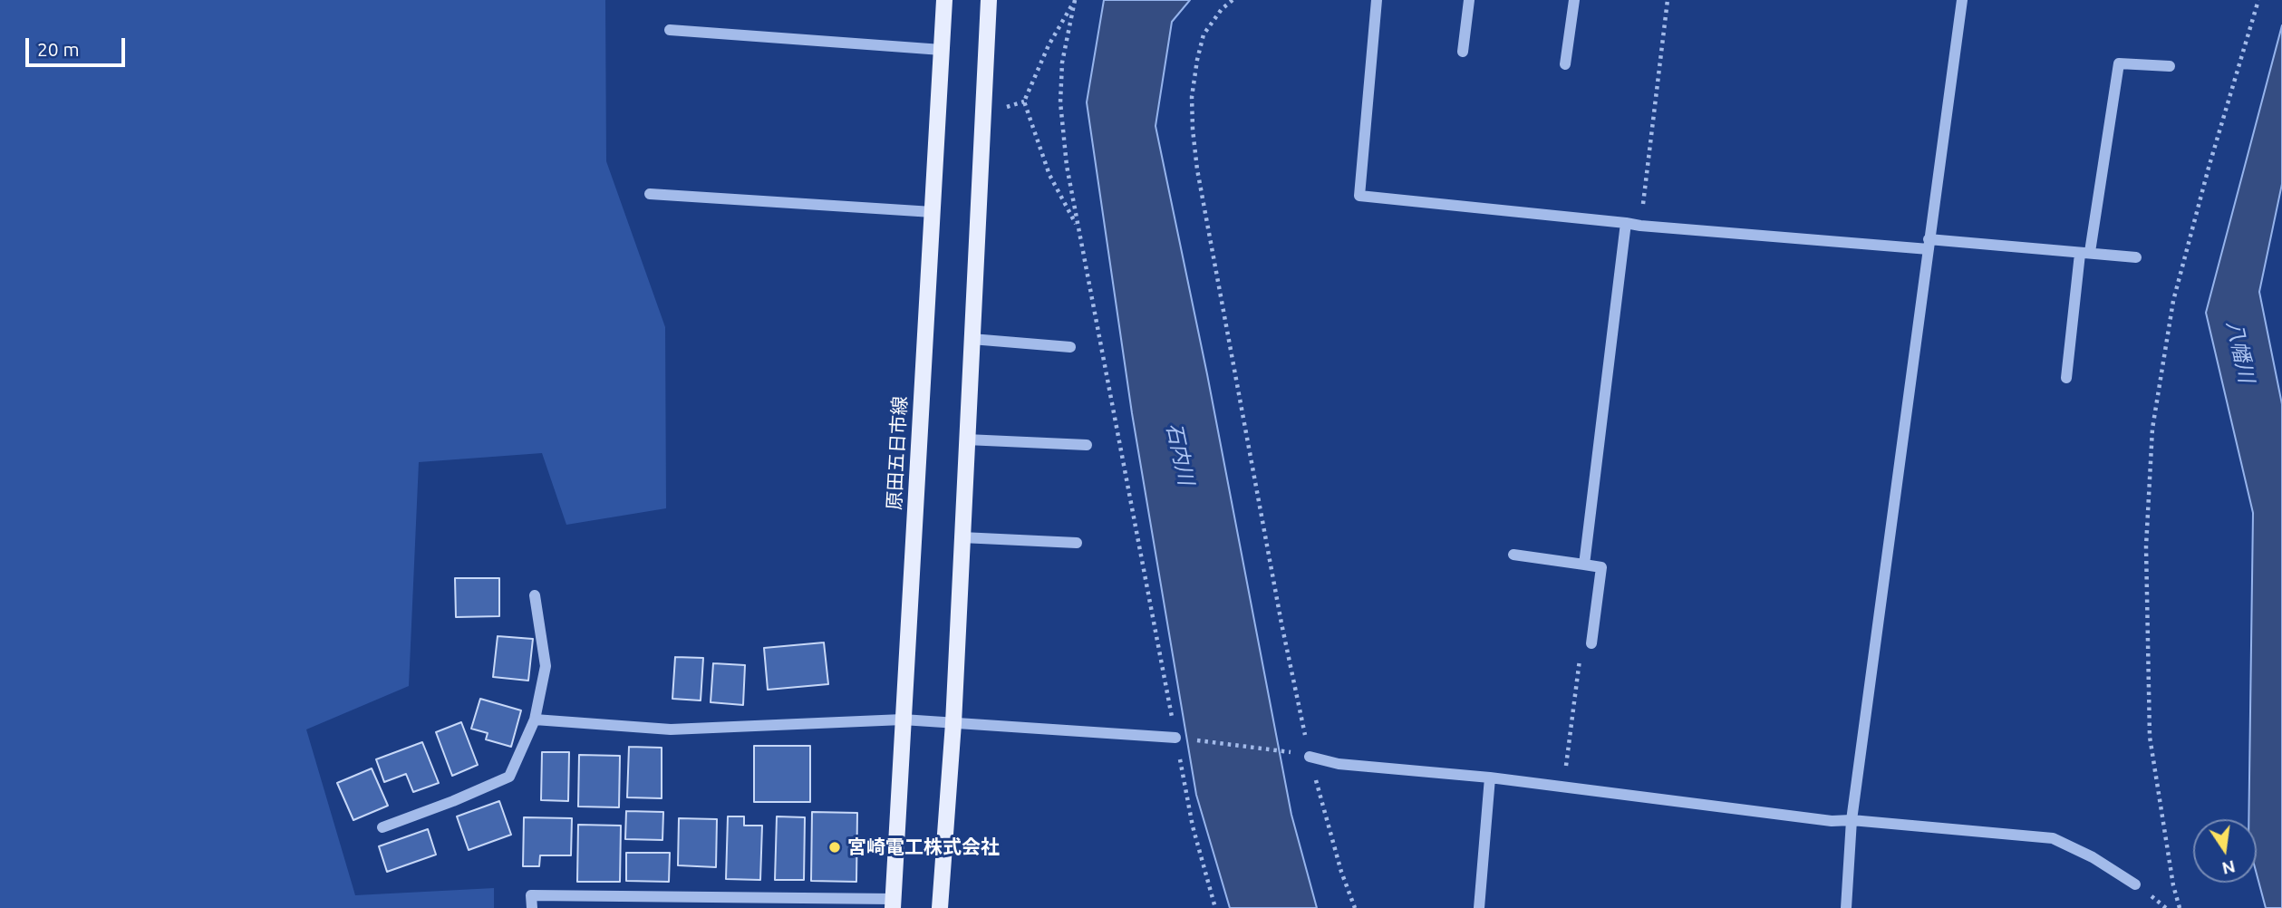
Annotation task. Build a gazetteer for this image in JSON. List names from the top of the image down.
{
  "streets": {
    "main road": ["原田五日市線"]
  },
  "water": ["八幡川", "石内川"],
  "places": ["宮崎電工株式会社"],
  "scale_bar": "20 m",
  "north": "bottom"
}
